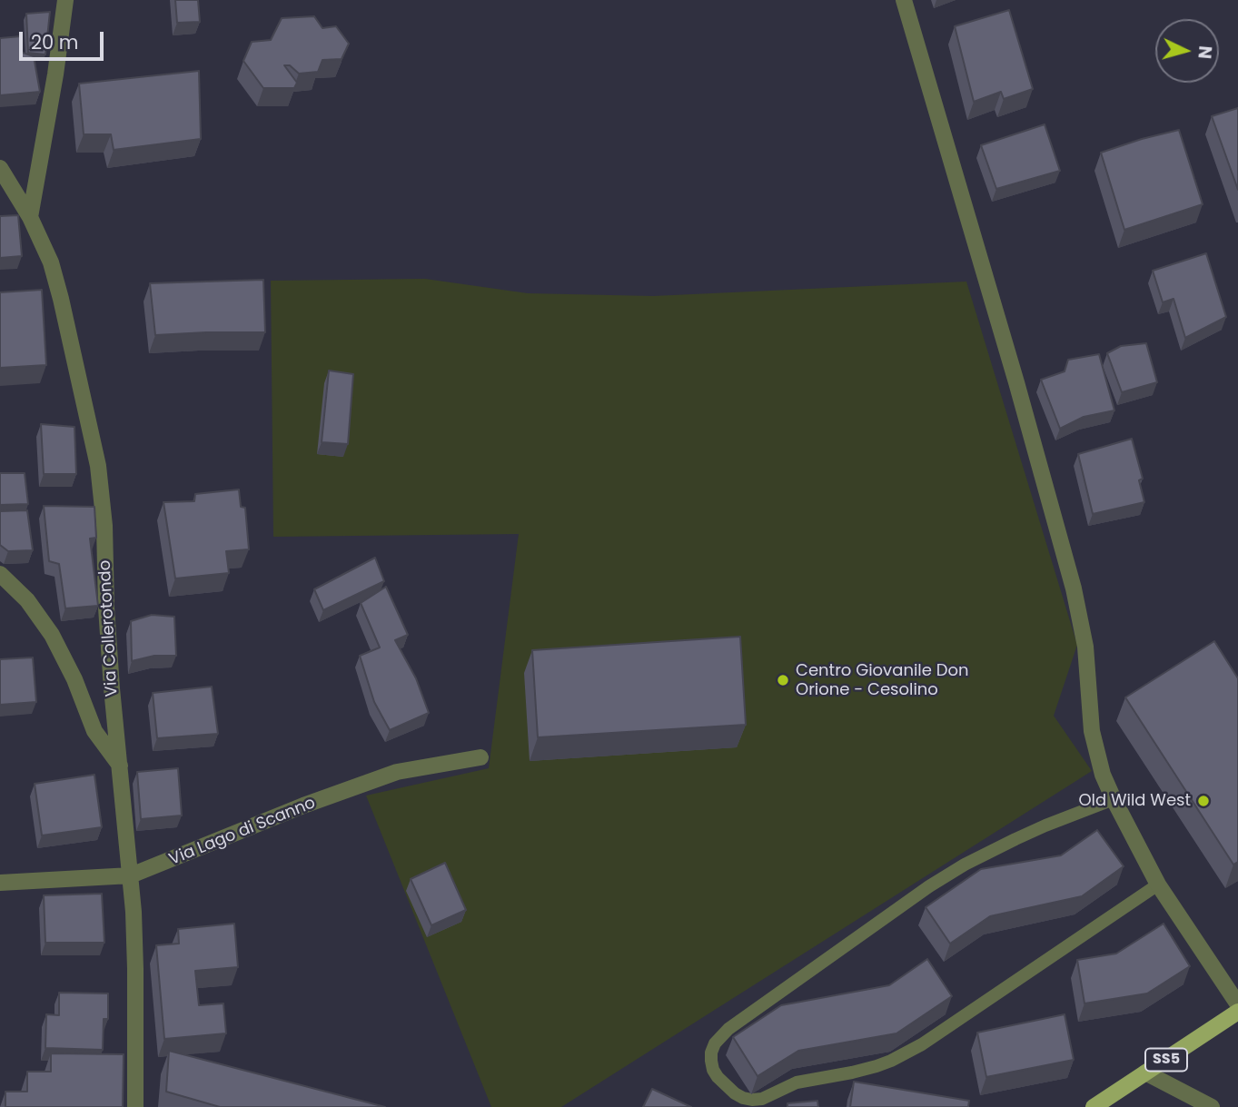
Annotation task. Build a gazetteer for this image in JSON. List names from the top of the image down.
{
  "streets": {
    "main road": ["SS5"],
    "street": ["Via Collerotondo", "Via Lago di Scanno"]
  },
  "crossings": [
    ["Via Collerotondo", "Via Lago di Scanno"]
  ],
  "places": ["Centro Giovanile Don Orione - Cesolino", "Old Wild West"],
  "scale_bar": "20 m",
  "north": "right"
}
